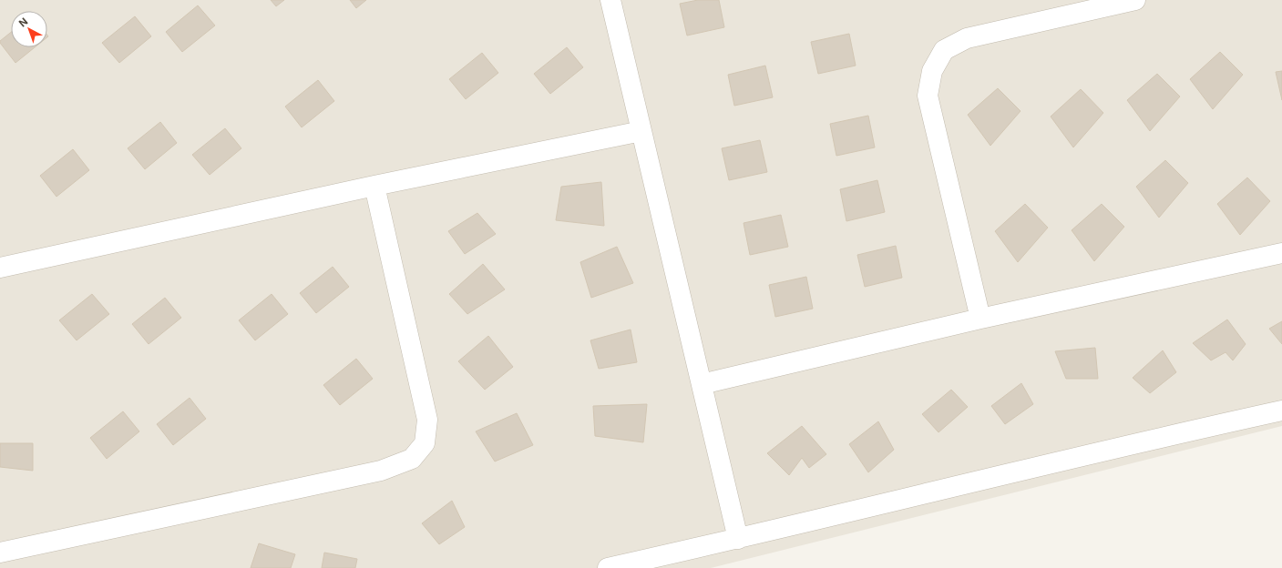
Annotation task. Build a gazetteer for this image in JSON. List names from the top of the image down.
{
  "north": "top left"
}
